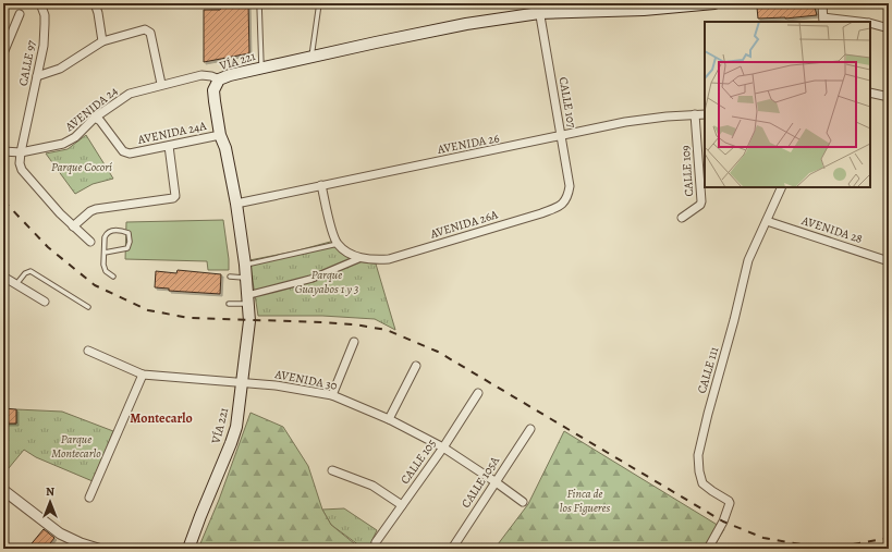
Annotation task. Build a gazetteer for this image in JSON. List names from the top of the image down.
{
  "streets": {
    "main road": ["VÍA 221"],
    "street": [
      "CALLE 97",
      "CALLE 107",
      "AVENIDA 24",
      "AVENIDA 24A",
      "AVENIDA 26",
      "CALLE 109",
      "AVENIDA 26A",
      "AVENIDA 28",
      "CALLE 111",
      "AVENIDA 30",
      "CALLE 105",
      "CALLE 105A"
    ]
  },
  "crossings": [
    ["VÍA 221", "CALLE 107"],
    ["VÍA 221", "AVENIDA 24"],
    ["VÍA 221", "AVENIDA 24A"],
    ["VÍA 221", "AVENIDA 26"],
    ["VÍA 221", "AVENIDA 30"],
    ["CALLE 97", "AVENIDA 24"],
    ["CALLE 107", "AVENIDA 26"],
    ["CALLE 107", "AVENIDA 26A"],
    ["AVENIDA 24", "AVENIDA 24A"],
    ["AVENIDA 26", "CALLE 109"],
    ["AVENIDA 28", "CALLE 111"],
    ["AVENIDA 30", "CALLE 105"],
    ["AVENIDA 30", "CALLE 105A"]
  ],
  "districts": ["Montecarlo"],
  "parks": [
    "Parque Cocorí",
    "Parque Guayabos 1 y 3",
    "Parque Montecarlo",
    "Finca de los Figueres"
  ],
  "north": "top"
}
